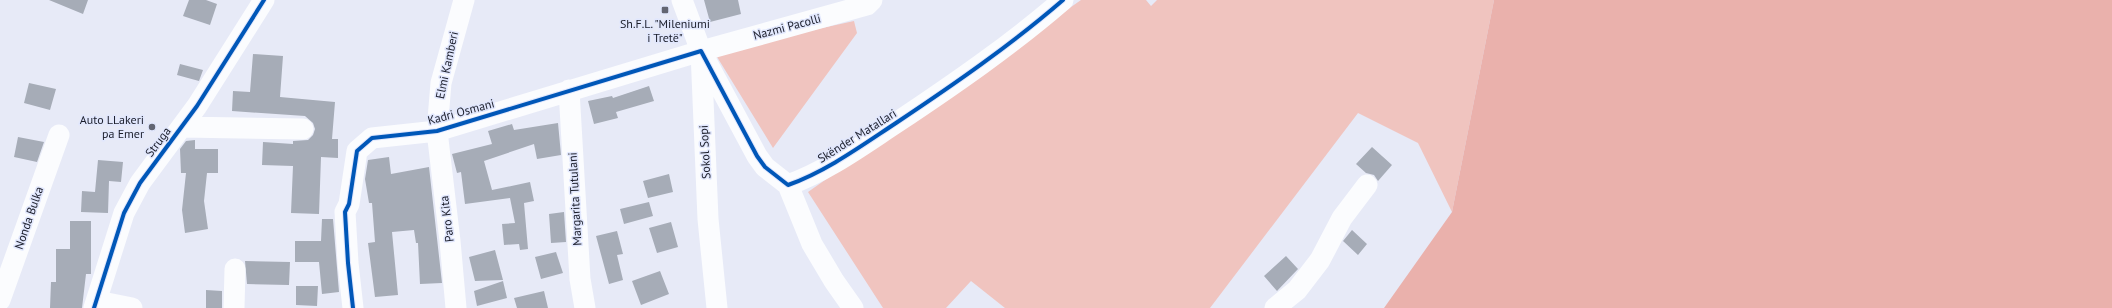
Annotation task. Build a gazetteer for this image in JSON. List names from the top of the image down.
{
  "streets": {
    "street": [
      "Nazmi Pacolli",
      "Elmi Kamberi",
      "Kadri Osmani",
      "Skënder Matallari",
      "Struga",
      "Sokol Sopi",
      "Margarita Tutulani",
      "Nonda Bulka",
      "Paro Kita"
    ]
  },
  "crossings": [
    ["Nazmi Pacolli", "Kadri Osmani"],
    ["Nazmi Pacolli", "Sokol Sopi"],
    ["Elmi Kamberi", "Kadri Osmani"],
    ["Elmi Kamberi", "Paro Kita"],
    ["Kadri Osmani", "Sokol Sopi"],
    ["Kadri Osmani", "Margarita Tutulani"],
    ["Kadri Osmani", "Paro Kita"]
  ],
  "places": {
    "transit": ["Sh.F.L. \"Mileniumi i Tretë\""],
    "other": ["Auto LLakeri pa Emer"]
  }
}
